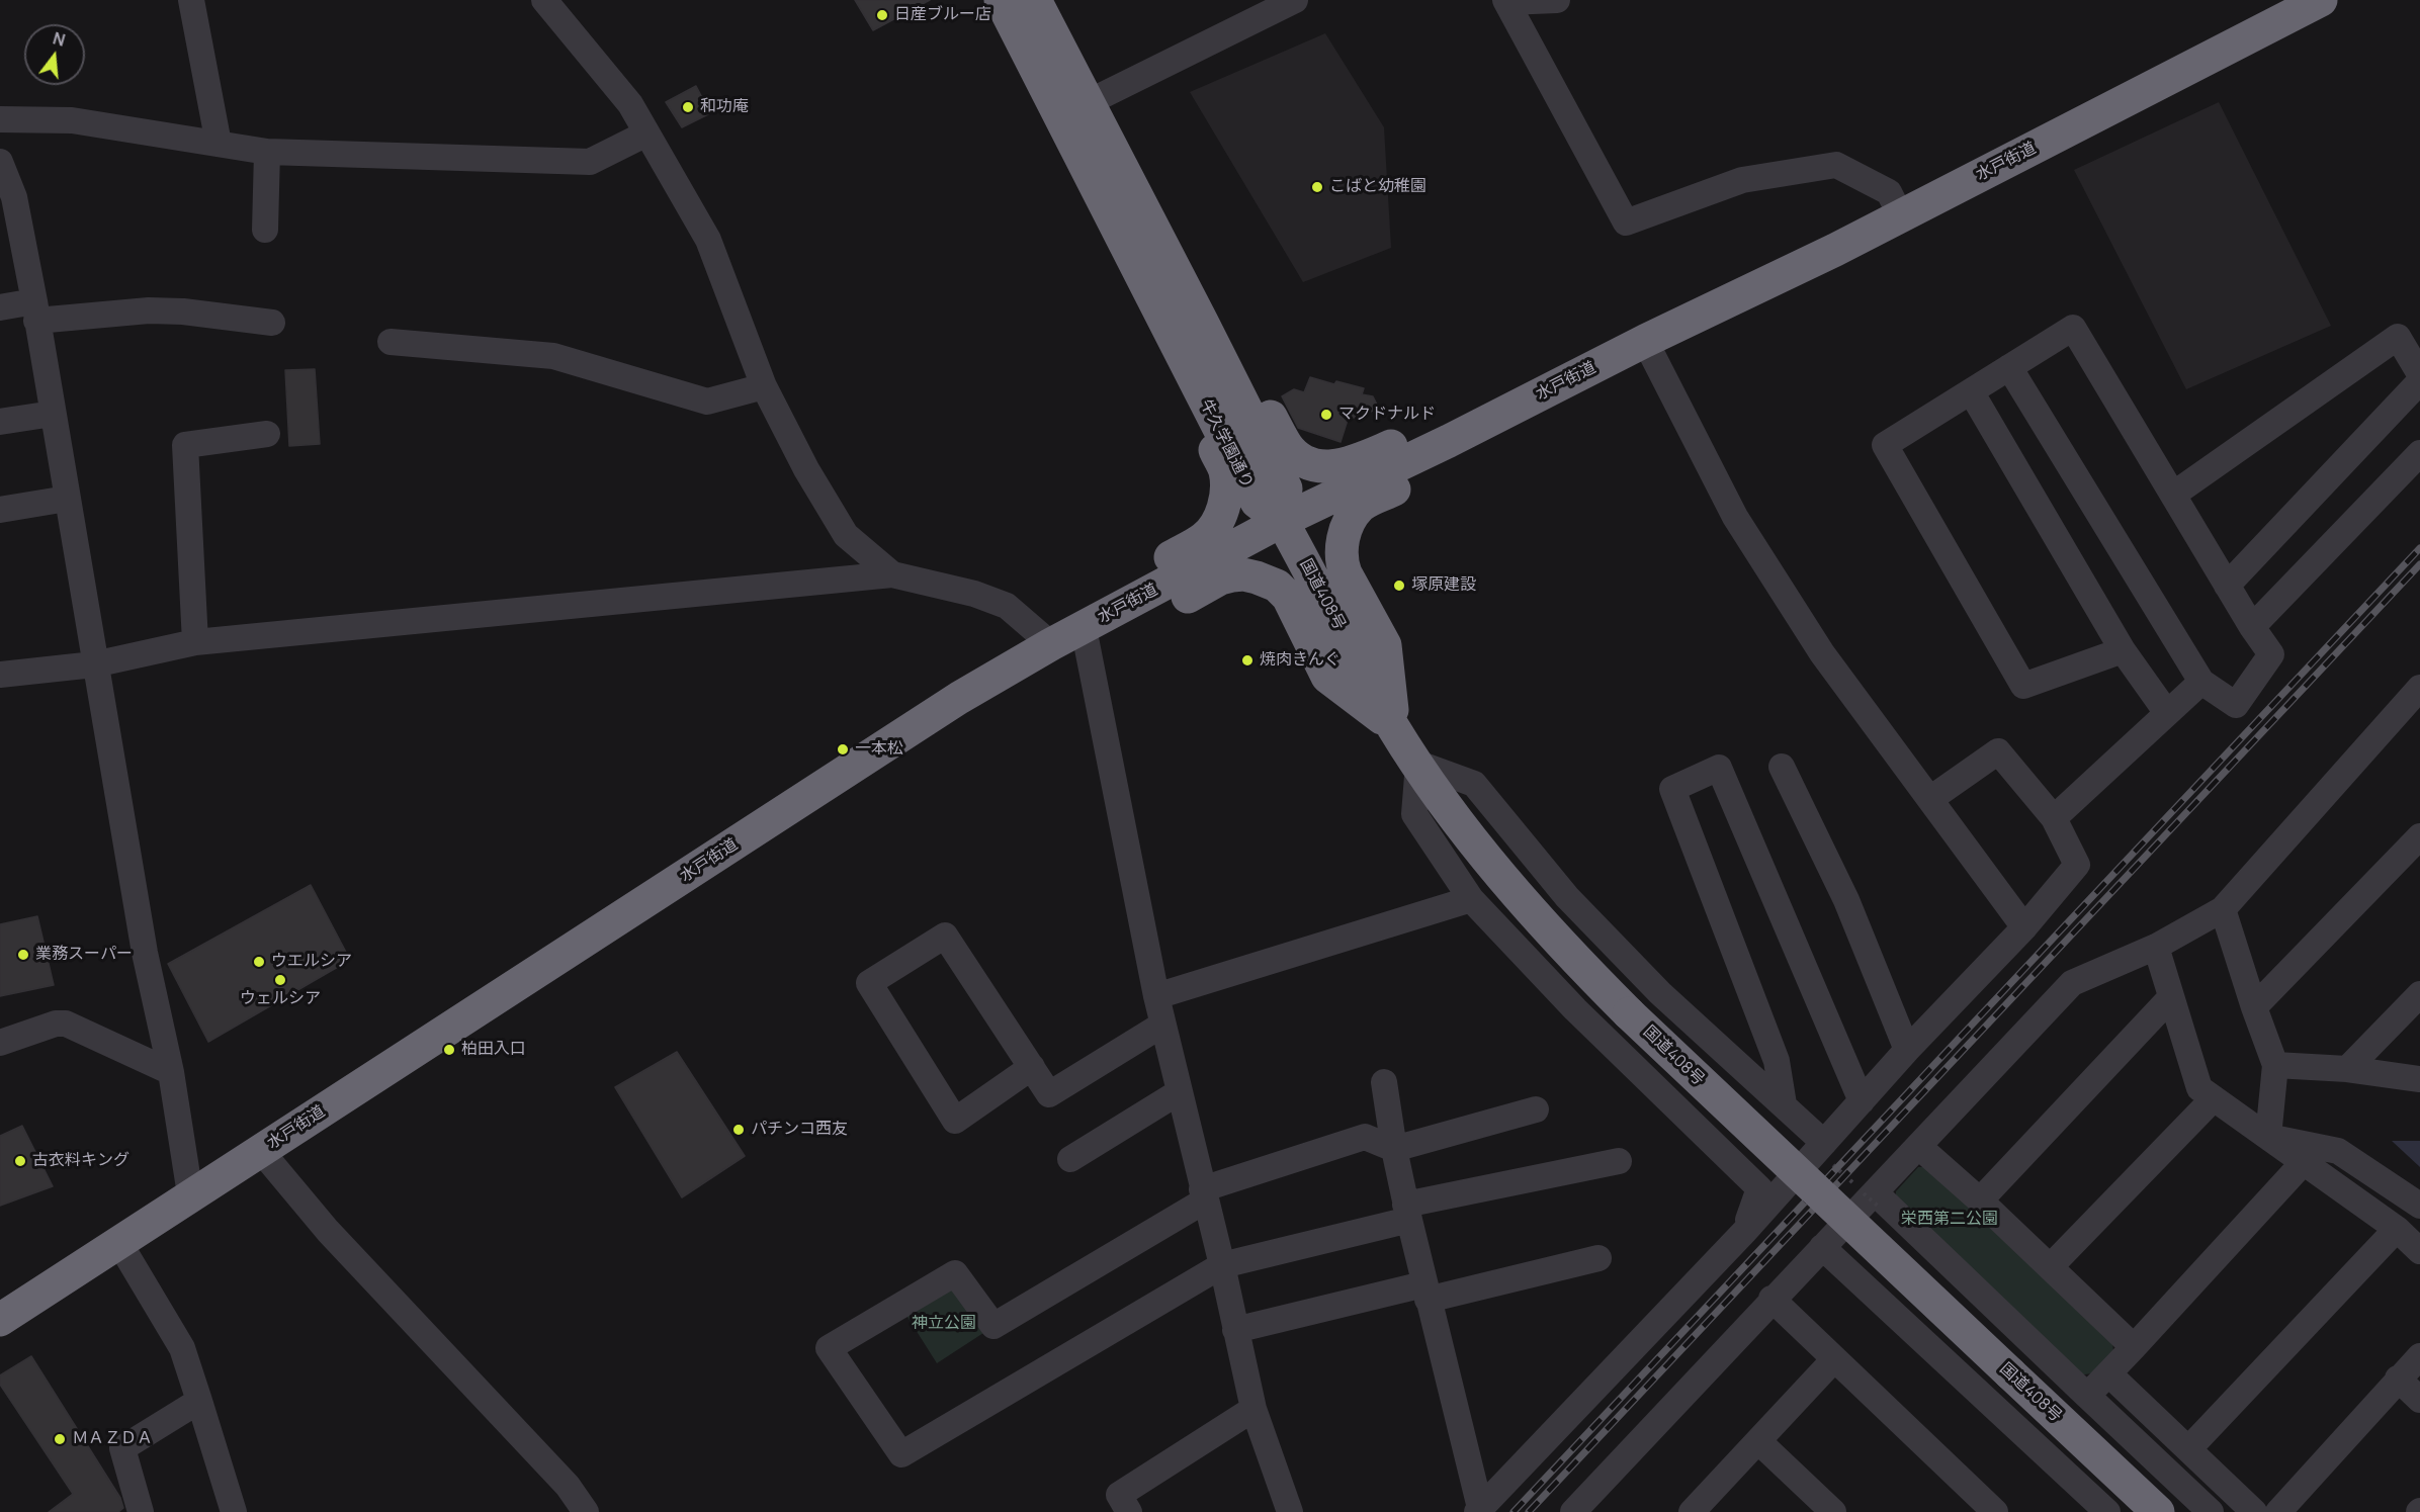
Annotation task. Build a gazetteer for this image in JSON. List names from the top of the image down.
{
  "streets": {
    "highway": ["水戸街道", "牛久学園通り", "国道408号"]
  },
  "crossings": [
    ["水戸街道", "牛久学園通り"],
    ["水戸街道", "国道408号"],
    ["牛久学園通り", "国道408号"]
  ],
  "parks": ["栄西第二公園", "神立公園"],
  "places": [
    "日産ブルー店",
    "和功庵",
    "こばと幼稚園",
    "マクドナルド",
    "塚原建設",
    "焼肉きんぐ",
    "一本松",
    "業務スーパー",
    "ウエルシア",
    "ウェルシア",
    "柏田入口",
    "パチンコ西友",
    "古衣料キング",
    "ＭＡＺＤＡ"
  ],
  "north": "top"
}
